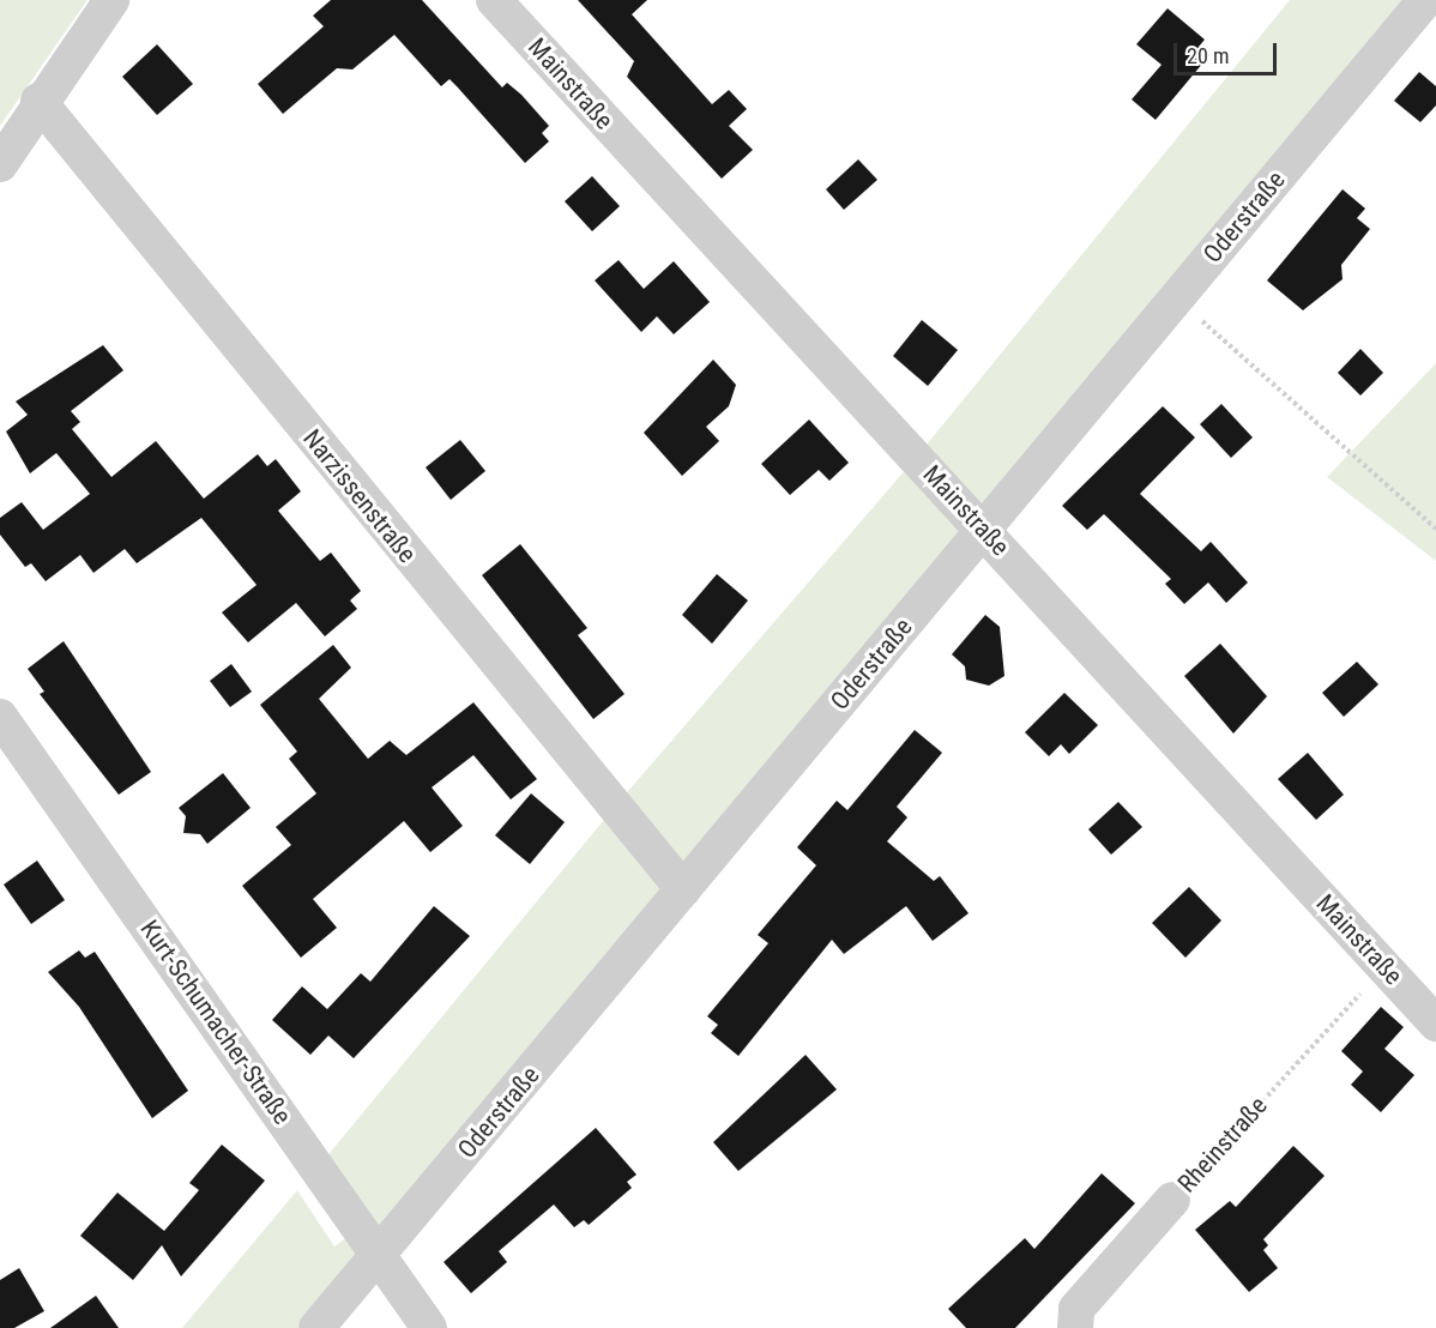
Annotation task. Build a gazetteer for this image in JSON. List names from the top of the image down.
{
  "streets": {
    "street": [
      "Mainstraße",
      "Oderstraße",
      "Narzissenstraße",
      "Kurt-Schumacher-Straße",
      "Rheinstraße"
    ]
  },
  "crossings": [
    ["Mainstraße", "Oderstraße"],
    ["Mainstraße", "Rheinstraße"],
    ["Oderstraße", "Narzissenstraße"],
    ["Oderstraße", "Kurt-Schumacher-Straße"]
  ],
  "scale_bar": "20 m"
}
